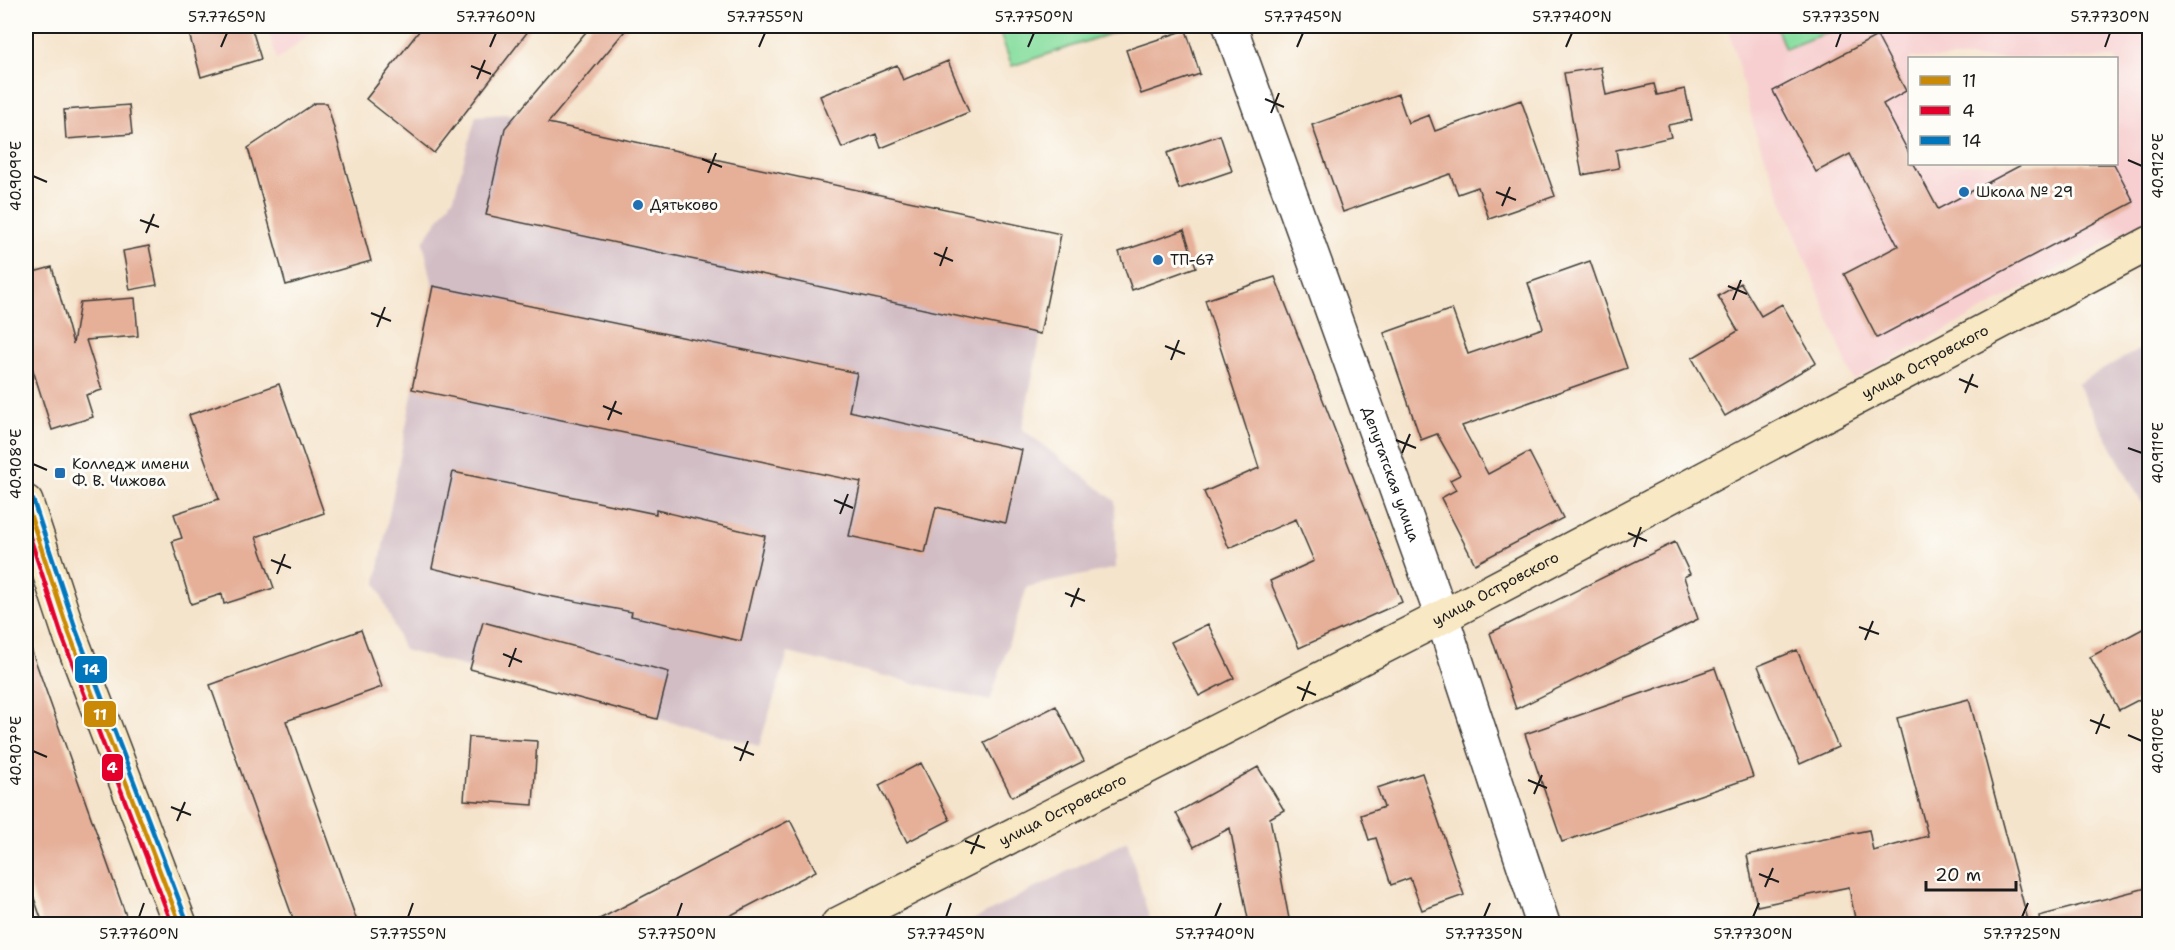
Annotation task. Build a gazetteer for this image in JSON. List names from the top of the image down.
{
  "streets": {
    "main road": ["улица Островского"],
    "street": ["Депутатская улица"]
  },
  "crossings": [
    ["улица Островского", "Депутатская улица"]
  ],
  "places": {
    "other": ["Школа № 29", "Дятьково", "ТП-67"],
    "transit": ["Колледж имени Ф. В. Чижова"]
  },
  "lines": ["transit line 14", "transit line 11", "transit line 4"],
  "legend": ["11", "4", "14"],
  "scale_bar": "20 m",
  "coordinates": [
    "57.7765°N",
    "57.7760°N",
    "57.7755°N",
    "57.7750°N",
    "57.7745°N",
    "57.7740°N",
    "57.7735°N",
    "57.7730°N",
    "40.912°E",
    "40.909°E",
    "40.911°E",
    "40.908°E",
    "40.910°E",
    "40.907°E",
    "57.7725°N"
  ]
}
